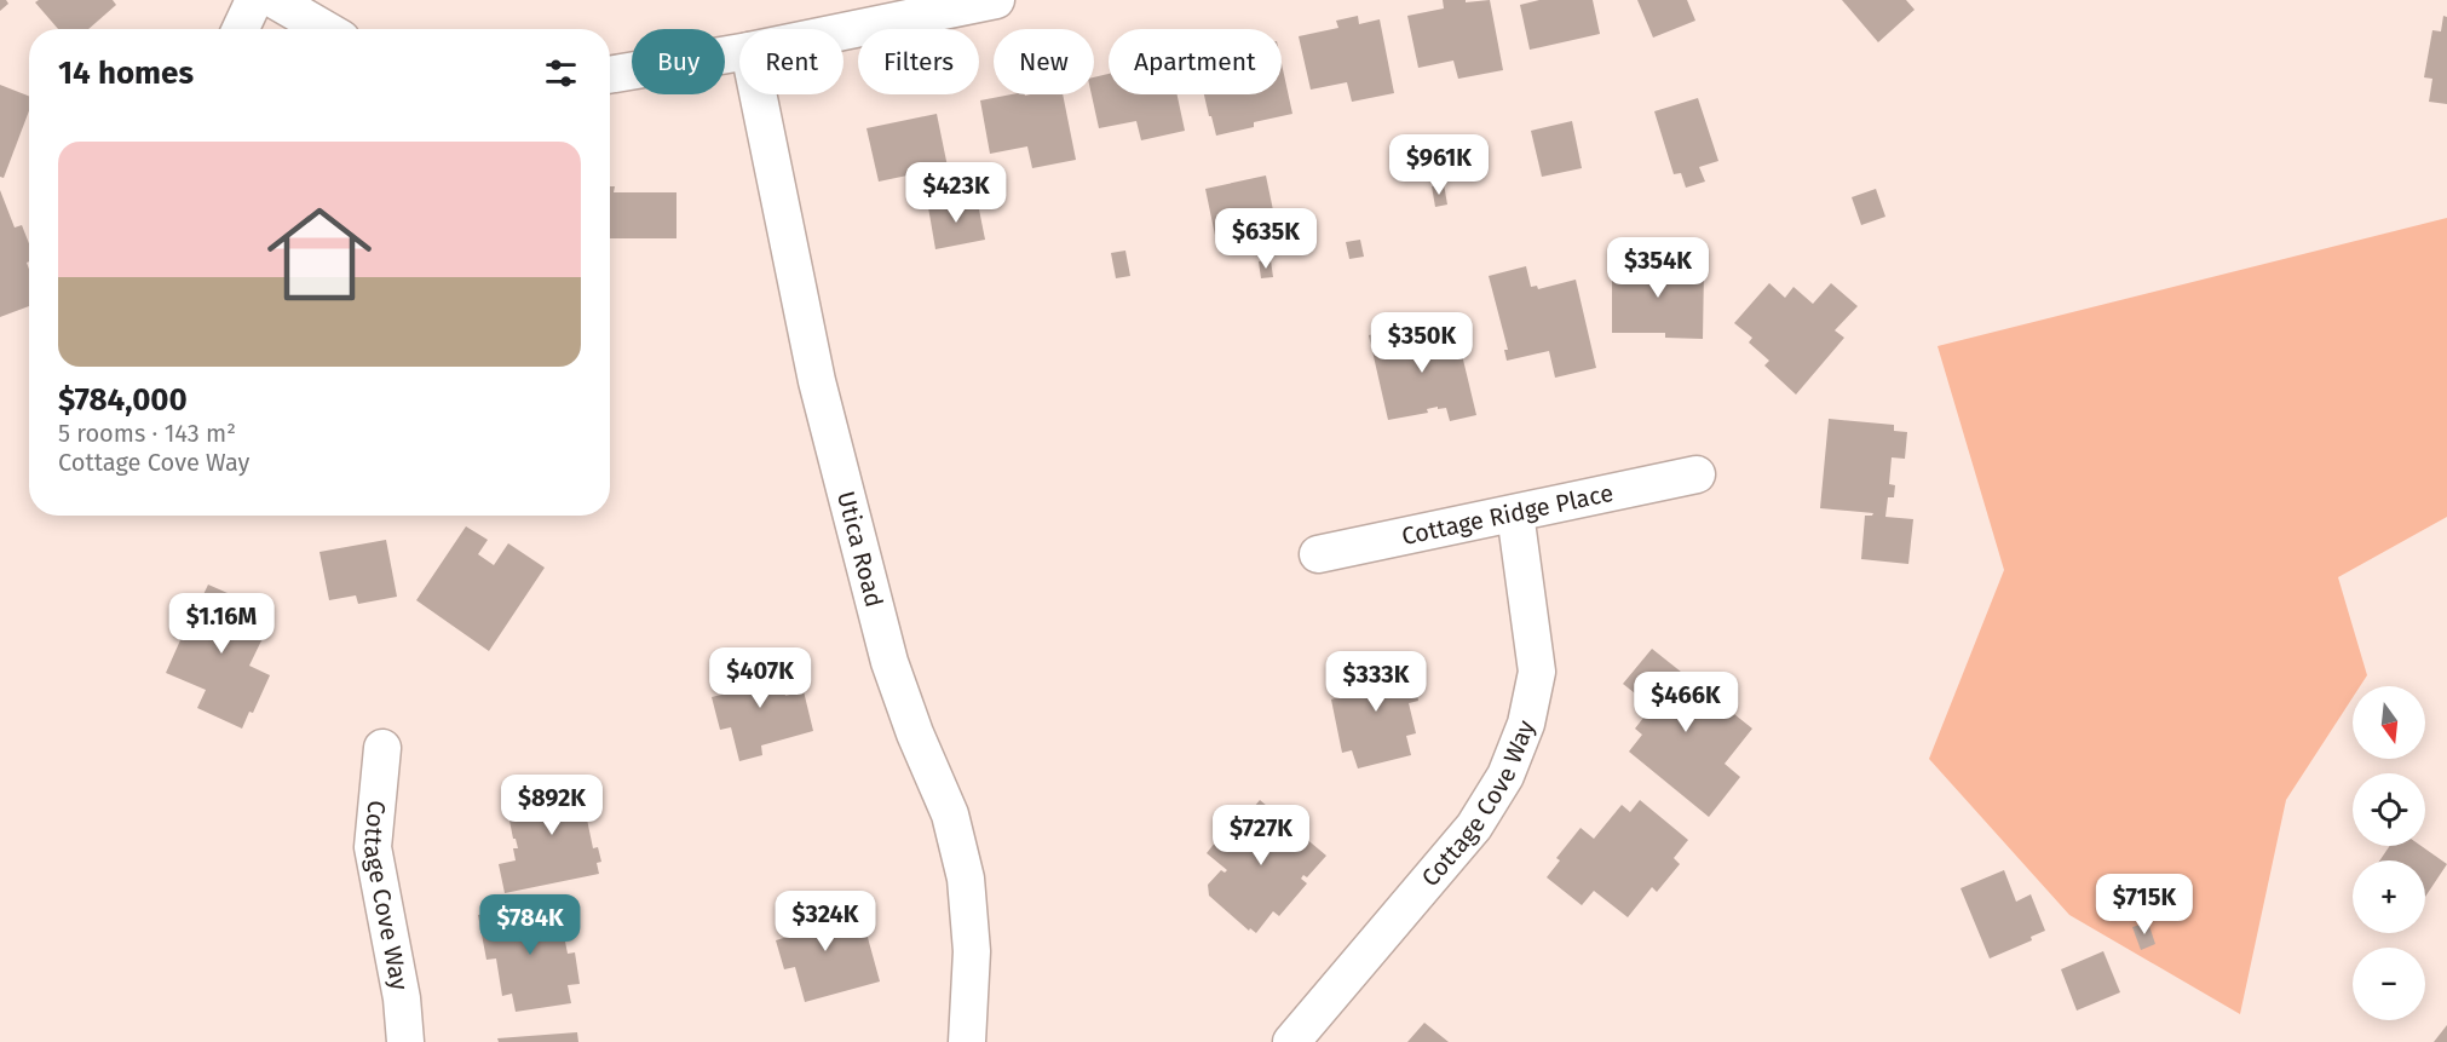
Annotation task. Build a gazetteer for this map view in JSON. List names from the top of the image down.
{
  "streets": {
    "street": ["Cottage Ridge Place", "Utica Road", "Cottage Cove Way"]
  },
  "crossings": [
    ["Cottage Ridge Place", "Cottage Cove Way"]
  ],
  "north": "bottom",
  "page": {
    "chip": [
      "Buy",
      "Rent",
      "Filters",
      "New",
      "Apartment"
    ],
    "heading": "14 homes",
    "list": [
      {
        "name": "$784,000",
        "note": "5 rooms · 143 m² · Cottage Cove Way"
      }
    ],
    "price": [
      "$961K",
      "$423K",
      "$635K",
      "$354K",
      "$350K",
      "$1.16M",
      "$407K",
      "$333K",
      "$466K",
      "$892K",
      "$727K",
      "$715K",
      "$324K",
      "$784K"
    ],
    "map_buttons": ["+", "−"]
  }
}
